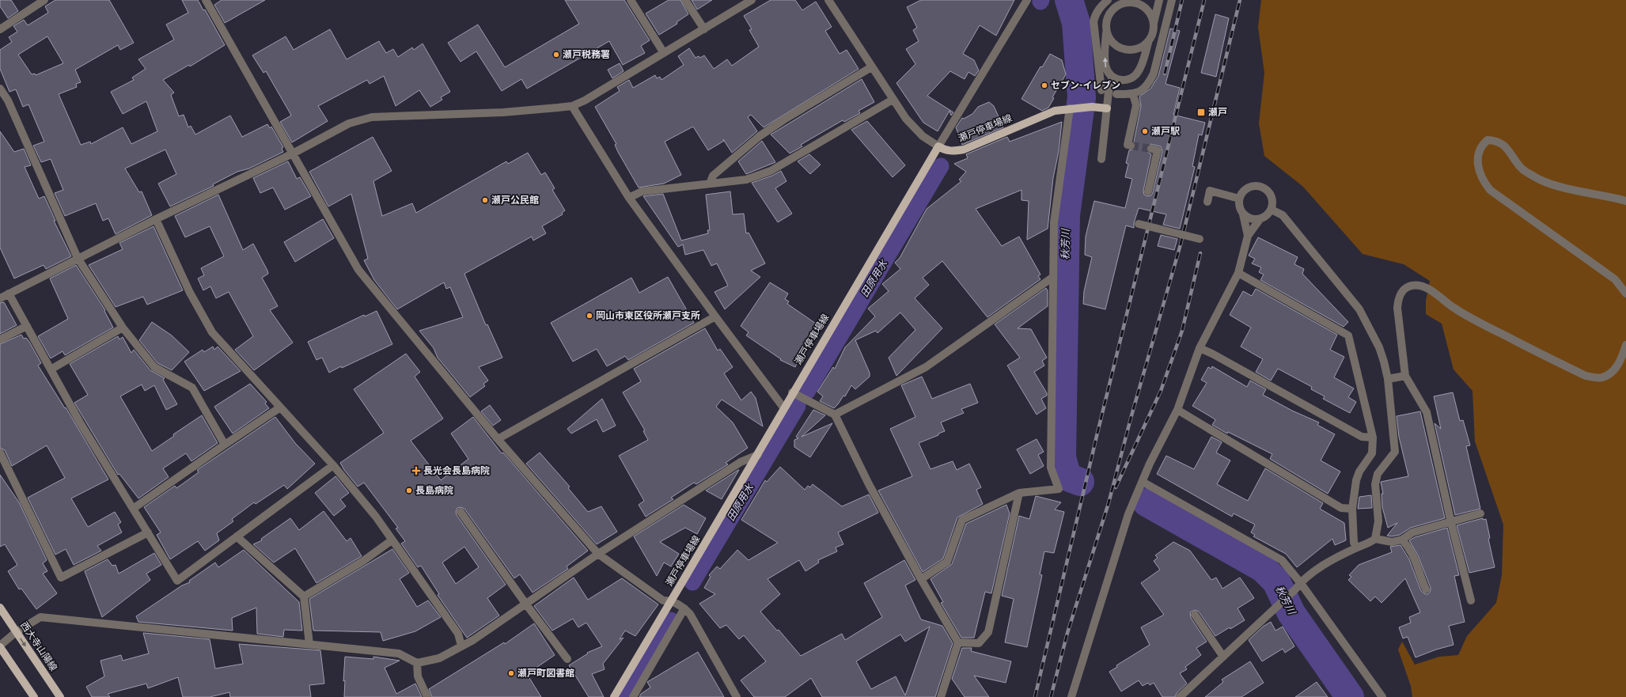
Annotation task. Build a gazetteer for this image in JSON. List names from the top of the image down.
{
  "streets": {
    "main road": ["瀬戸停車場線", "西大寺山陽線"]
  },
  "water": ["秋芳川", "田原用水"],
  "places": {
    "other": [
      "瀬戸税務署",
      "セブン-イレブン",
      "瀬戸駅",
      "瀬戸公民館",
      "岡山市東区役所瀬戸支所",
      "長島病院",
      "瀬戸町図書館"
    ],
    "transit": ["瀬戸"],
    "health": ["長光会長島病院"]
  }
}
